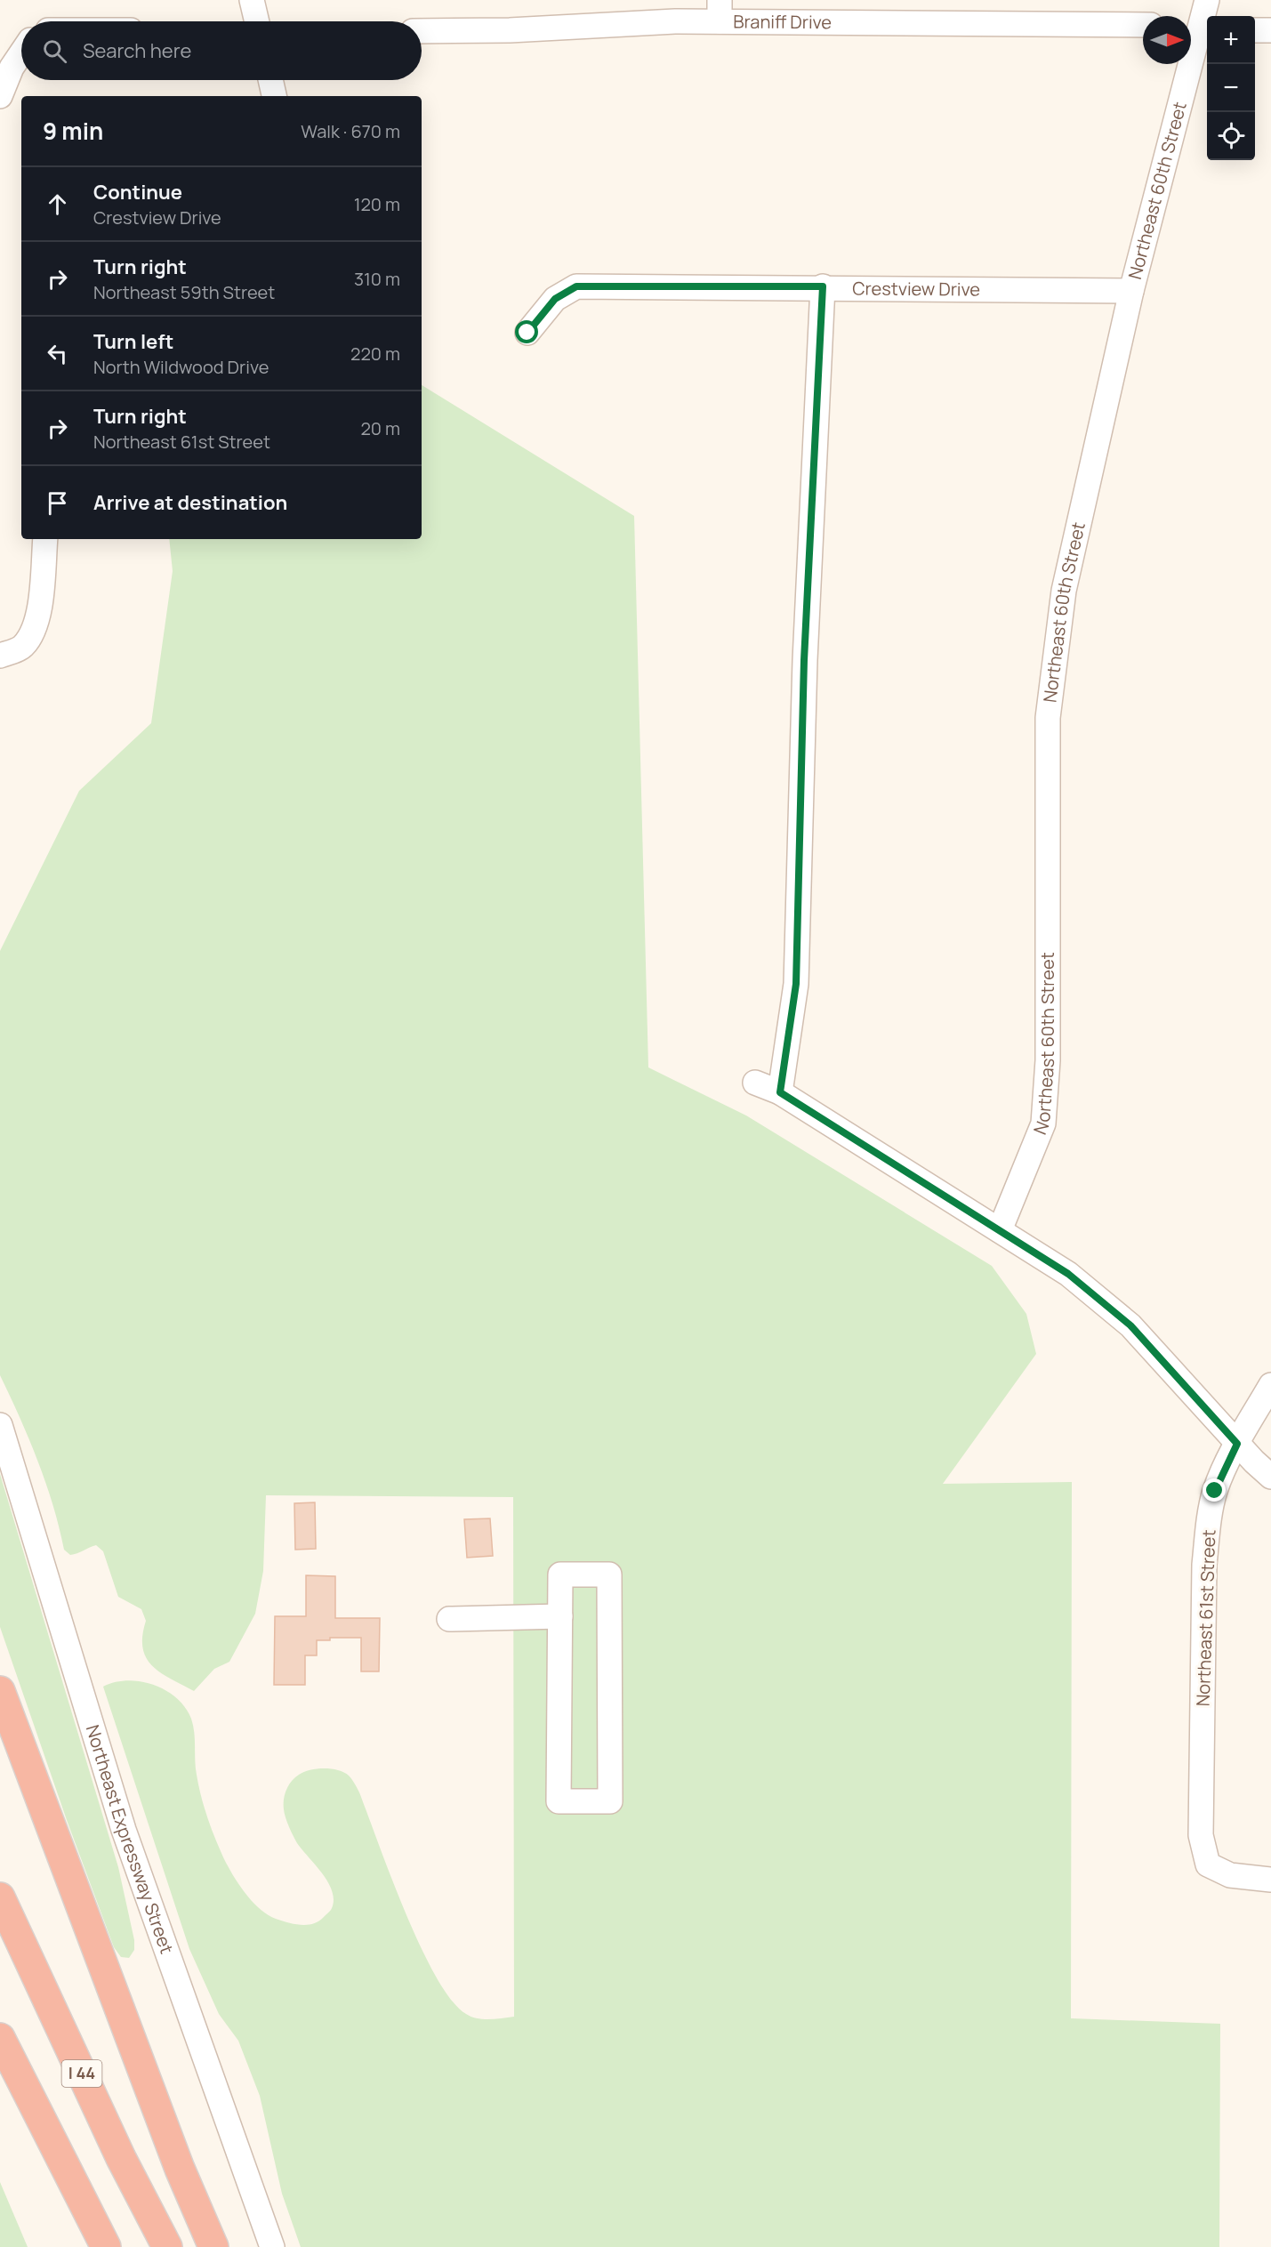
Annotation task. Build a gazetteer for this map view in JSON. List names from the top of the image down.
{
  "streets": {
    "highway": ["I 44"],
    "street": [
      "Braniff Drive",
      "Northeast 60th Street",
      "Crestview Drive",
      "Northeast 61st Street",
      "Northeast Expressway Street"
    ]
  },
  "crossings": [
    ["Northeast 60th Street", "Crestview Drive"]
  ],
  "north": "right",
  "page": {
    "map_buttons": ["+", "−"],
    "search": "Search here",
    "heading": ["9 min", "Walk · 670 m"],
    "list": [
      ["Continue", "Crestview Drive", "120 m"],
      ["Turn right", "Northeast 59th Street", "310 m"],
      ["Turn left", "North Wildwood Drive", "220 m"],
      ["Turn right", "Northeast 61st Street", "20 m"],
      "Arrive at destination"
    ]
  }
}
